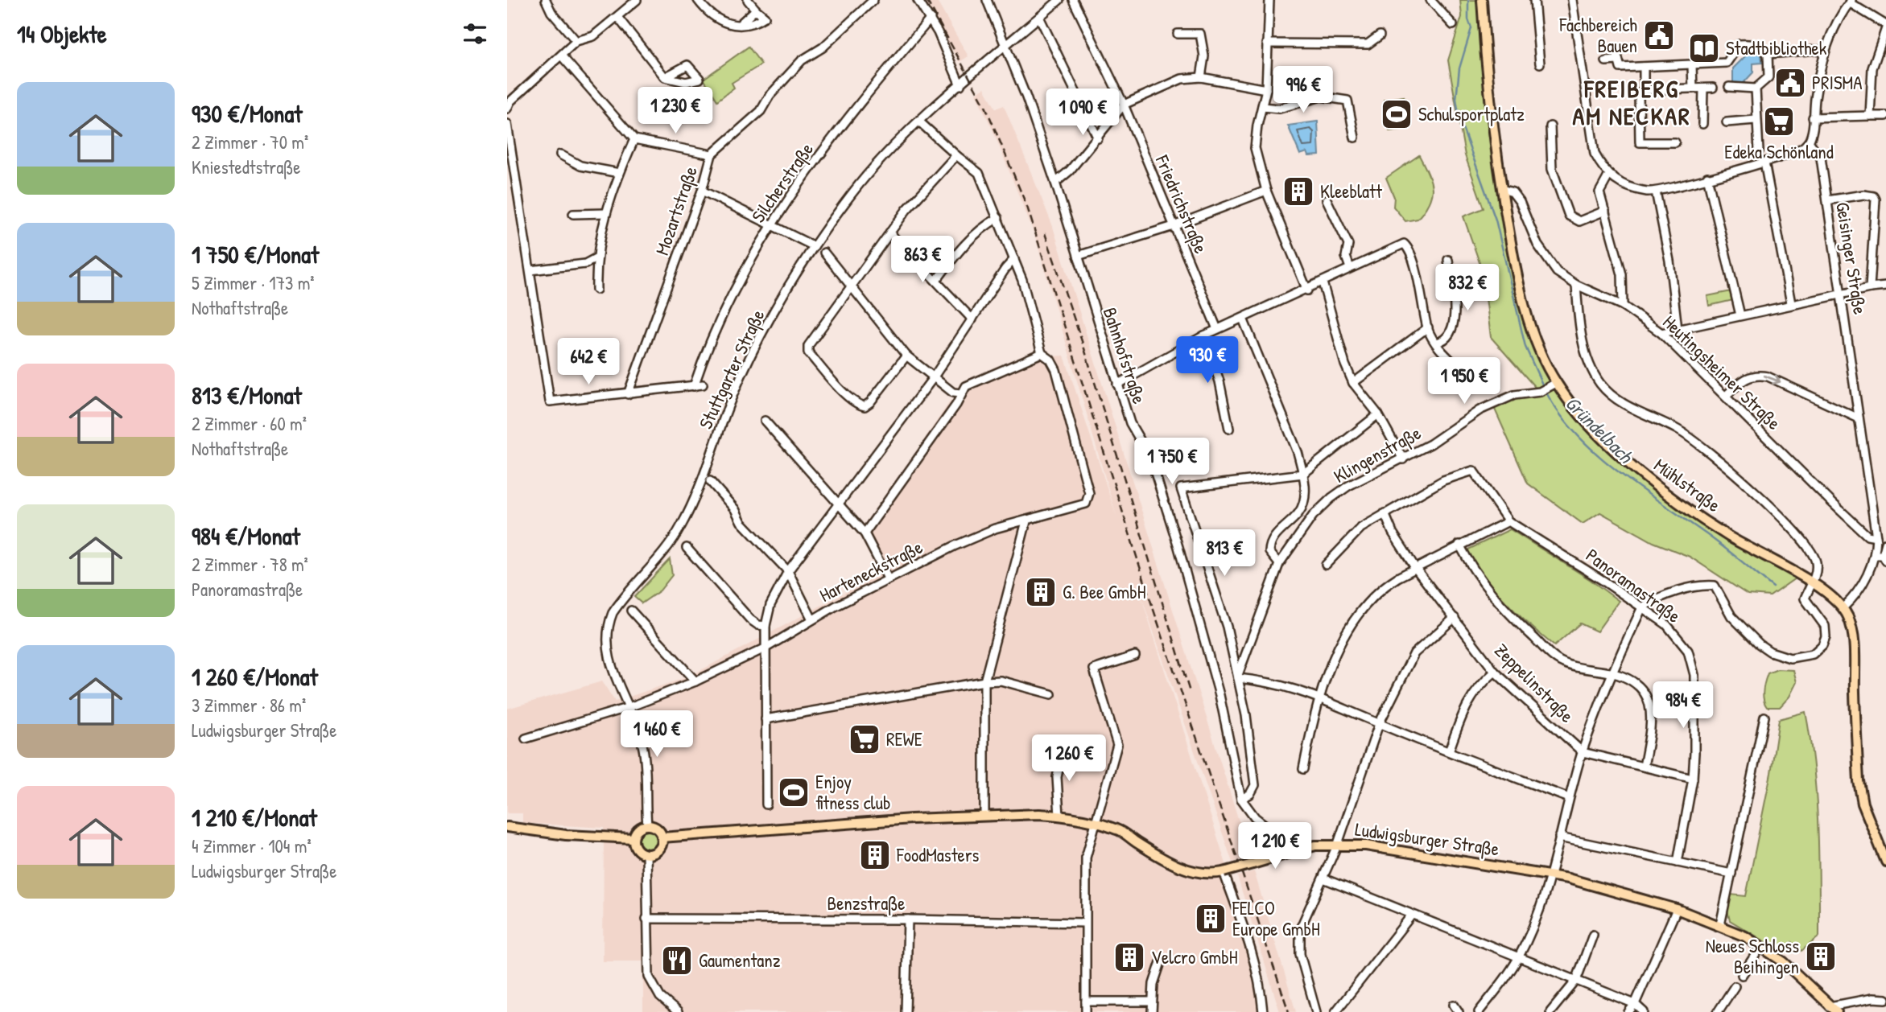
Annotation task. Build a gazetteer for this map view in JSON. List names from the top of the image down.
{
  "streets": {
    "main road": ["Mühlstraße", "Ludwigsburger Straße"],
    "street": [
      "Silcherstraße",
      "Friedrichstraße",
      "Mozartstraße",
      "Geisinger Straße",
      "Bahnhofstraße",
      "Stuttgarter Straße",
      "Heutingsheimer Straße",
      "Klingenstraße",
      "Harteneckstraße",
      "Panoramastraße",
      "Zeppelinstraße",
      "Benzstraße"
    ]
  },
  "crossings": [
    ["Geisinger Straße", "Heutingsheimer Straße"],
    ["Geisinger Straße", "Mühlstraße"],
    ["Bahnhofstraße", "Stuttgarter Straße"],
    ["Bahnhofstraße", "Ludwigsburger Straße"],
    ["Stuttgarter Straße", "Harteneckstraße"],
    ["Stuttgarter Straße", "Ludwigsburger Straße"],
    ["Heutingsheimer Straße", "Mühlstraße"],
    ["Klingenstraße", "Mühlstraße"],
    ["Panoramastraße", "Zeppelinstraße"]
  ],
  "districts": ["FREIBERG AM NECKAR"],
  "water": ["Gründelbach"],
  "places": {
    "public building": ["Fachbereich Bauen", "PRISMA"],
    "library": ["Stadtbibliothek"],
    "sports": ["Schulsportplatz", "Enjoy fitness club"],
    "supermarket": ["Edeka Schönland", "REWE"],
    "building": [
      "Kleeblatt",
      "G. Bee GmbH",
      "FoodMasters",
      "FELCO Europe GmbH",
      "Neues Schloss Beihingen",
      "Velcro GmbH"
    ],
    "restaurant": ["Gaumentanz"]
  },
  "page": {
    "heading": "14 Objekte",
    "price": [
      "996 €",
      "1 230 €",
      "1 090 €",
      "863 €",
      "832 €",
      "930 €",
      "642 €",
      "1 950 €",
      "1 750 €",
      "813 €",
      "984 €",
      "1 460 €",
      "1 260 €",
      "1 210 €"
    ],
    "list": [
      {
        "name": "930 €/Monat",
        "note": "2 Zimmer · 70 m² · Kniestedtstraße"
      },
      {
        "name": "1 750 €/Monat",
        "note": "5 Zimmer · 173 m² · Nothaftstraße"
      },
      {
        "name": "813 €/Monat",
        "note": "2 Zimmer · 60 m² · Nothaftstraße"
      },
      {
        "name": "984 €/Monat",
        "note": "2 Zimmer · 78 m² · Panoramastraße"
      },
      {
        "name": "1 260 €/Monat",
        "note": "3 Zimmer · 86 m² · Ludwigsburger Straße"
      },
      {
        "name": "1 210 €/Monat",
        "note": "4 Zimmer · 104 m² · Ludwigsburger Straße"
      }
    ]
  }
}
